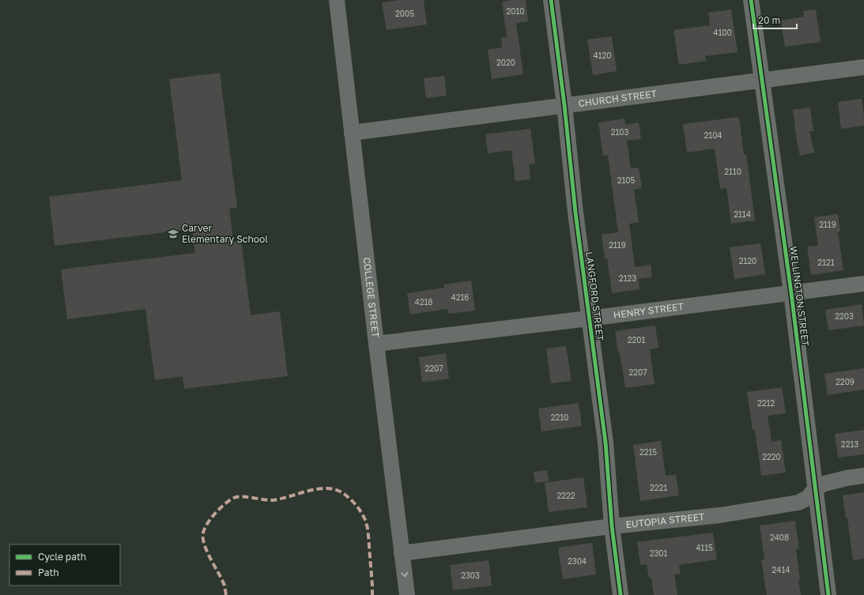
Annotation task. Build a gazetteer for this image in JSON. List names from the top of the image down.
{
  "streets": {
    "street": [
      "CHURCH STREET",
      "LANGFORD STREET",
      "WELLINGTON STREET",
      "COLLEGE STREET",
      "HENRY STREET",
      "EUTOPIA STREET"
    ]
  },
  "crossings": [
    ["CHURCH STREET", "LANGFORD STREET"],
    ["CHURCH STREET", "WELLINGTON STREET"],
    ["CHURCH STREET", "COLLEGE STREET"],
    ["LANGFORD STREET", "HENRY STREET"],
    ["LANGFORD STREET", "EUTOPIA STREET"],
    ["WELLINGTON STREET", "HENRY STREET"],
    ["WELLINGTON STREET", "EUTOPIA STREET"],
    ["COLLEGE STREET", "HENRY STREET"],
    ["COLLEGE STREET", "EUTOPIA STREET"]
  ],
  "places": {
    "school or university": ["Carver Elementary School"]
  },
  "house_numbers": [
    "2010",
    "2005",
    "4100",
    "4120",
    "2020",
    "2103",
    "2104",
    "2110",
    "2105",
    "2114",
    "2119",
    "2119",
    "2120",
    "2121",
    "2123",
    "4216",
    "4218",
    "2203",
    "2201",
    "2207",
    "2207",
    "2209",
    "2212",
    "2210",
    "2213",
    "2215",
    "2220",
    "2221",
    "2222",
    "2408",
    "4115",
    "2301",
    "2304",
    "2414",
    "2303"
  ],
  "legend": ["Cycle path", "Path"],
  "scale_bar": "20 m"
}
